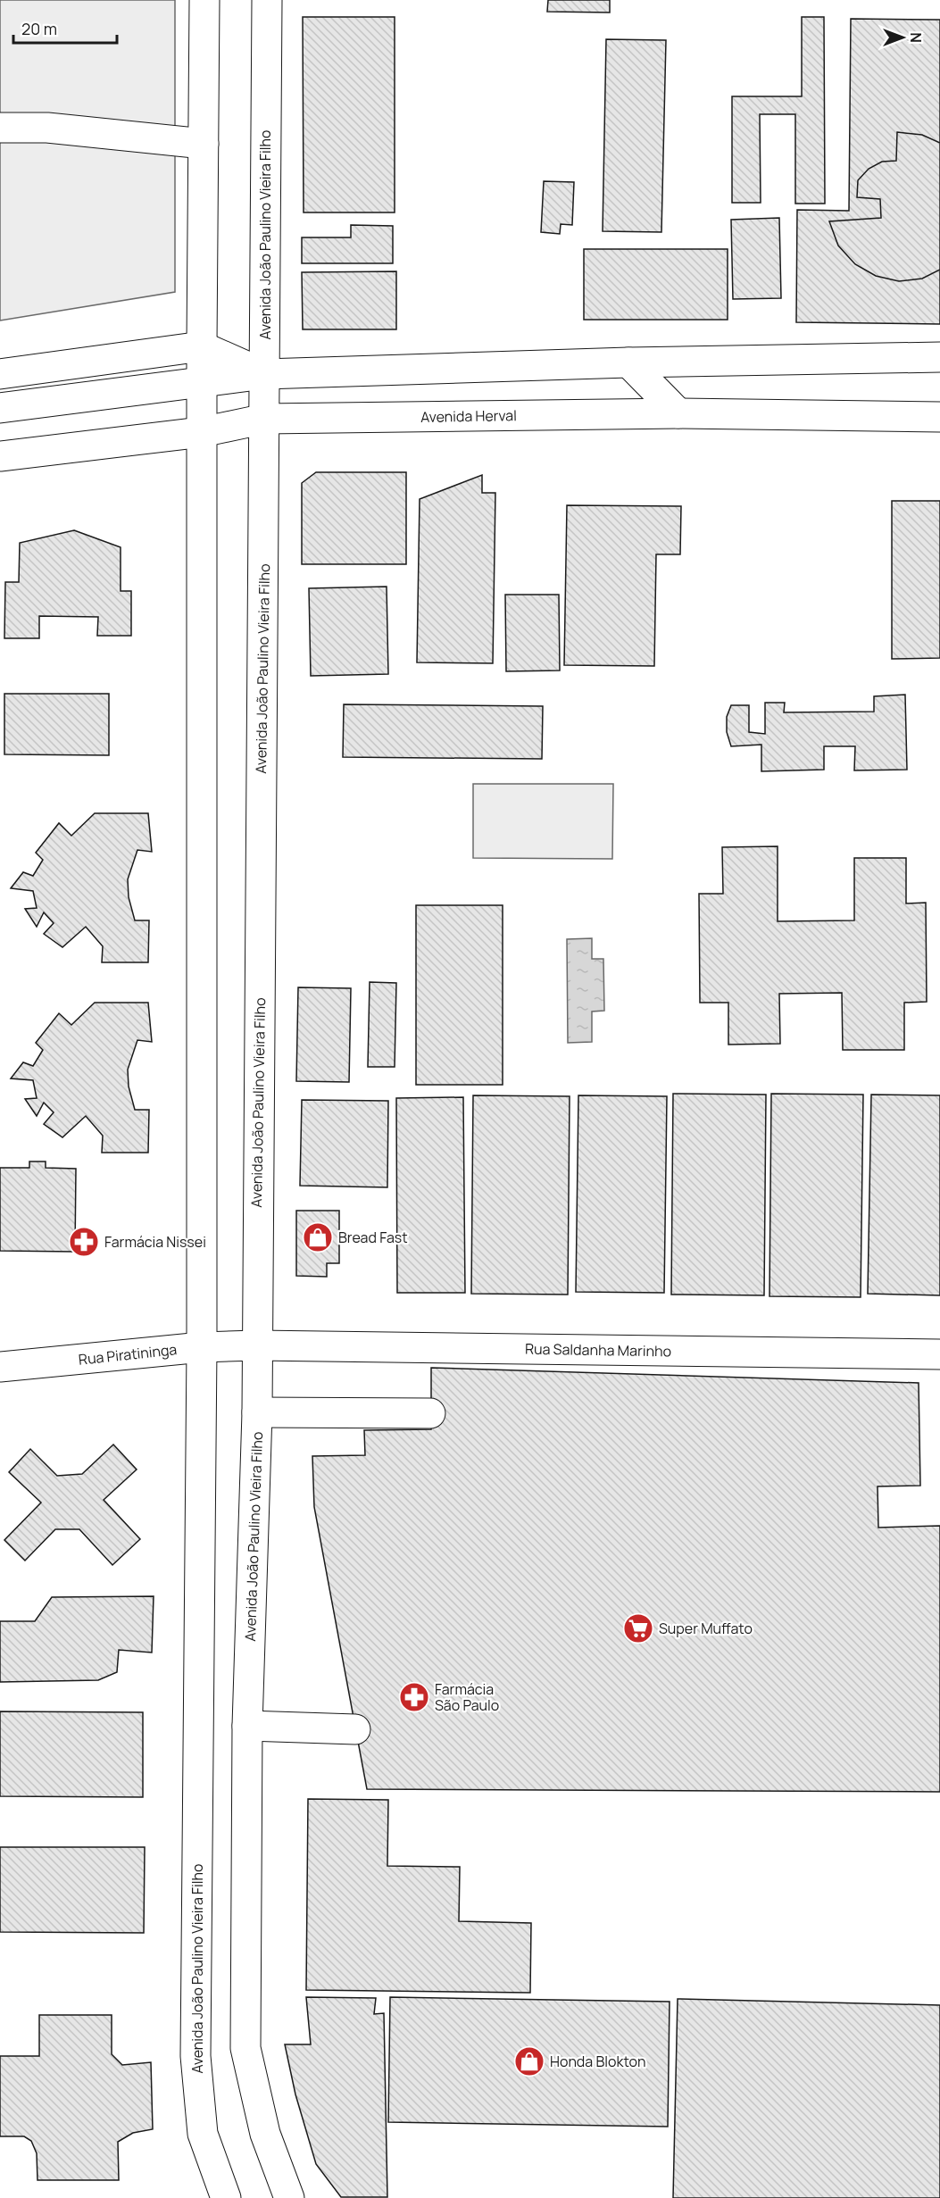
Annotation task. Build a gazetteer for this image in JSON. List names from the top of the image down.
{
  "streets": {
    "main road": [
      "Avenida João Paulino Vieira Filho",
      "Avenida Herval",
      "Rua Saldanha Marinho",
      "Rua Piratininga"
    ]
  },
  "crossings": [
    ["Avenida João Paulino Vieira Filho", "Avenida Herval"],
    ["Avenida João Paulino Vieira Filho", "Rua Saldanha Marinho"],
    ["Avenida João Paulino Vieira Filho", "Rua Piratininga"],
    ["Rua Saldanha Marinho", "Rua Piratininga"]
  ],
  "places": {
    "shop": ["Bread Fast", "Honda Blokton"],
    "pharmacy": ["Farmácia Nissei", "Farmácia São Paulo"],
    "supermarket": ["Super Muffato"]
  },
  "scale_bar": "20 m",
  "north": "right"
}
